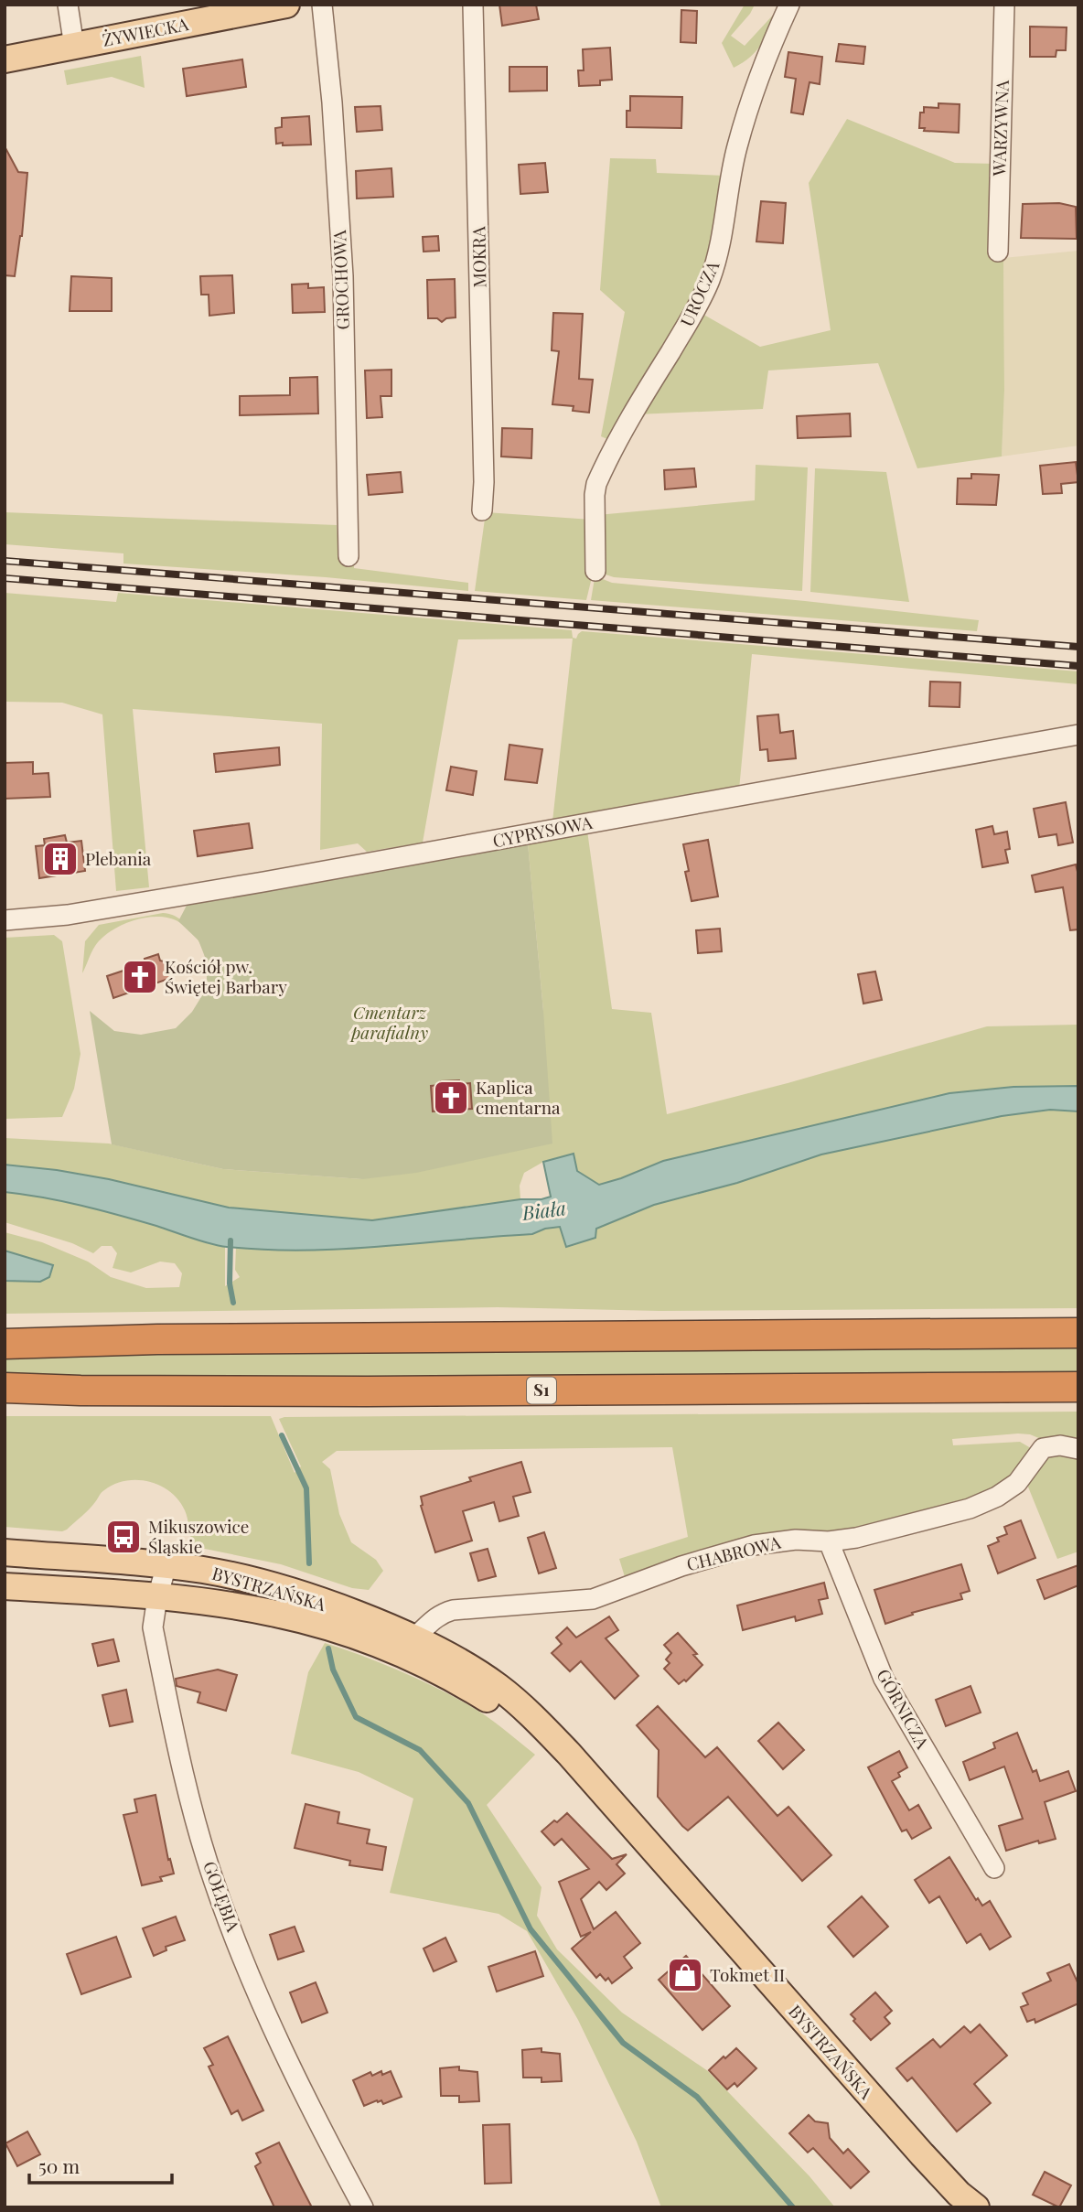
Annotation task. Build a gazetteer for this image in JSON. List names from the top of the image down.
{
  "streets": {
    "highway": ["S1"],
    "main road": ["ŻYWIECKA", "BYSTRZAŃSKA"],
    "street": [
      "WARZYWNA",
      "MOKRA",
      "GROCHOWA",
      "UROCZA",
      "CYPRYSOWA",
      "CHABROWA",
      "GÓRNICZA",
      "GOŁĘBIA"
    ]
  },
  "crossings": [
    ["CHABROWA", "BYSTRZAŃSKA"],
    ["CHABROWA", "GÓRNICZA"],
    ["BYSTRZAŃSKA", "GOŁĘBIA"]
  ],
  "water": ["Biała"],
  "parks": ["Cmentarz parafialny"],
  "places": {
    "building": ["Plebania"],
    "church": ["Kościół pw. Świętej Barbary", "Kaplica cmentarna"],
    "bus stop": ["Mikuszowice Śląskie"],
    "shop": ["Tokmet II"]
  },
  "scale_bar": "50 m"
}
